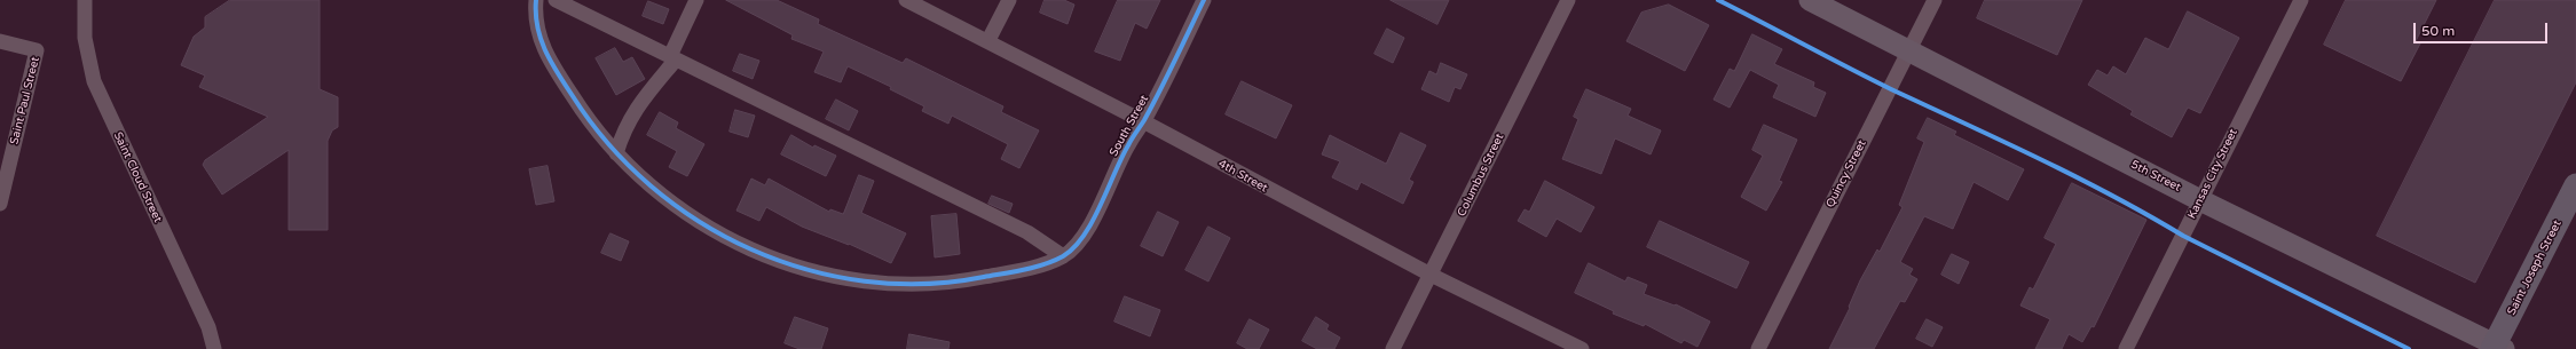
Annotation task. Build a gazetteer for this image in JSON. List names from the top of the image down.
{
  "streets": {
    "main road": ["5th Street", "Saint Joseph Street"],
    "street": [
      "Saint Paul Street",
      "South Street",
      "Quincy Street",
      "Kansas City Street",
      "Columbus Street",
      "4th Street",
      "Saint Cloud Street"
    ]
  },
  "crossings": [
    ["South Street", "4th Street"],
    ["Quincy Street", "5th Street"],
    ["Kansas City Street", "5th Street"],
    ["Columbus Street", "4th Street"],
    ["5th Street", "Saint Joseph Street"]
  ],
  "scale_bar": "50 m"
}
